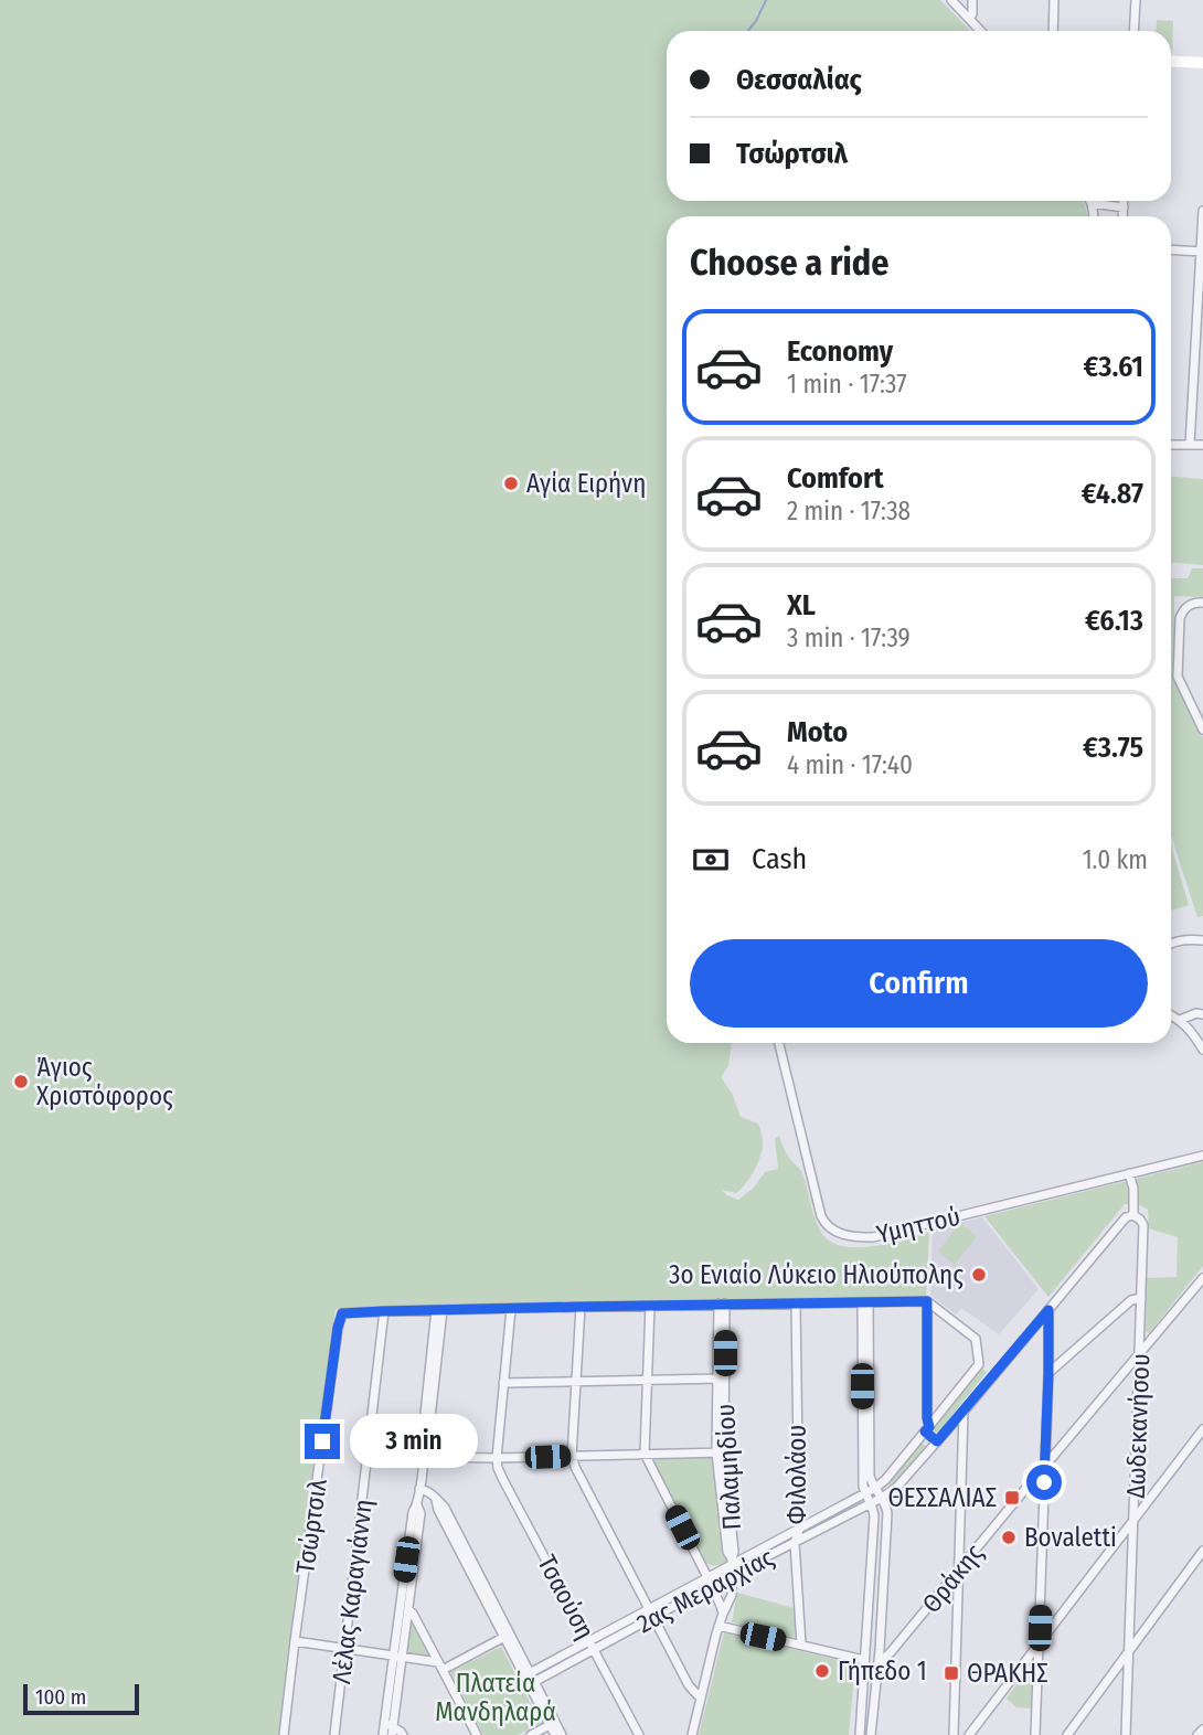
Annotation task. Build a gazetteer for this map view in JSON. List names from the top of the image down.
{
  "streets": {
    "street": [
      "Υμηττού",
      "Δωδεκανήσου",
      "Παλαμηδίου",
      "Φιλολάου",
      "Τσώρτσιλ",
      "Θράκης",
      "2ας Μεραρχίας",
      "Λέλας Καραγιάννη",
      "Τσαούση"
    ]
  },
  "crossings": [
    ["Υμηττού", "Δωδεκανήσου"],
    ["Δωδεκανήσου", "Θράκης"],
    ["Δωδεκανήσου", "2ας Μεραρχίας"],
    ["Παλαμηδίου", "2ας Μεραρχίας"],
    ["Φιλολάου", "2ας Μεραρχίας"],
    ["Τσώρτσιλ", "Λέλας Καραγιάννη"],
    ["2ας Μεραρχίας", "Τσαούση"]
  ],
  "parks": ["Πλατεία Μανδηλαρά"],
  "places": {
    "other": [
      "Αγία Ειρήνη",
      "Άγιος Χριστόφορος",
      "3ο Ενιαίο Λύκειο Ηλιούπολης",
      "Bovaletti",
      "Γήπεδο 1"
    ],
    "transit": ["ΘΕΣΣΑΛΙΑΣ", "ΘΡΑΚΗΣ"]
  },
  "scale_bar": "100 m",
  "page": {
    "banner": ["Θεσσαλίας", "Τσώρτσιλ"],
    "heading": "Choose a ride",
    "list": [
      {
        "name": "Economy",
        "note": "1 min · 17:37",
        "value": "€3.61"
      },
      {
        "name": "Comfort",
        "note": "2 min · 17:38",
        "value": "€4.87"
      },
      {
        "name": "XL",
        "note": "3 min · 17:39",
        "value": "€6.13"
      },
      {
        "name": "Moto",
        "note": "4 min · 17:40",
        "value": "€3.75"
      }
    ],
    "pay": ["Cash", "1.0 km"],
    "buttons": "Confirm",
    "bubble": "3 min",
    "scale": "100 m"
  }
}
